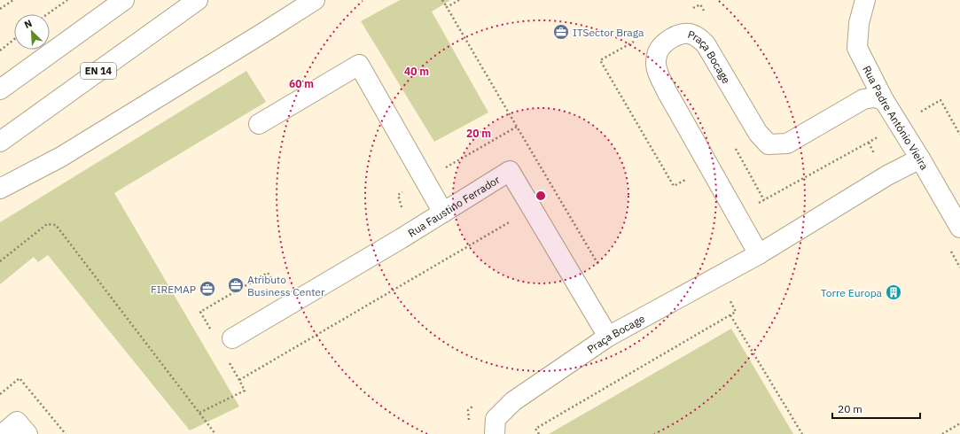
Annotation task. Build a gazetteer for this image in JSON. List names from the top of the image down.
{
  "streets": {
    "main road": [
      "Praça Bocage",
      "EN 14",
      "Rua Padre António Vieira",
      "Rua Faustino Ferrador"
    ]
  },
  "crossings": [
    ["Praça Bocage", "Rua Padre António Vieira"],
    ["Praça Bocage", "Rua Faustino Ferrador"]
  ],
  "places": {
    "office": ["ITSector Braga", "Atributo Business Center", "FIREMAP"],
    "building": ["Torre Europa"]
  },
  "scale_bar": "20 m",
  "north": "top left",
  "rings": ["40 m", "60 m", "20 m"]
}
